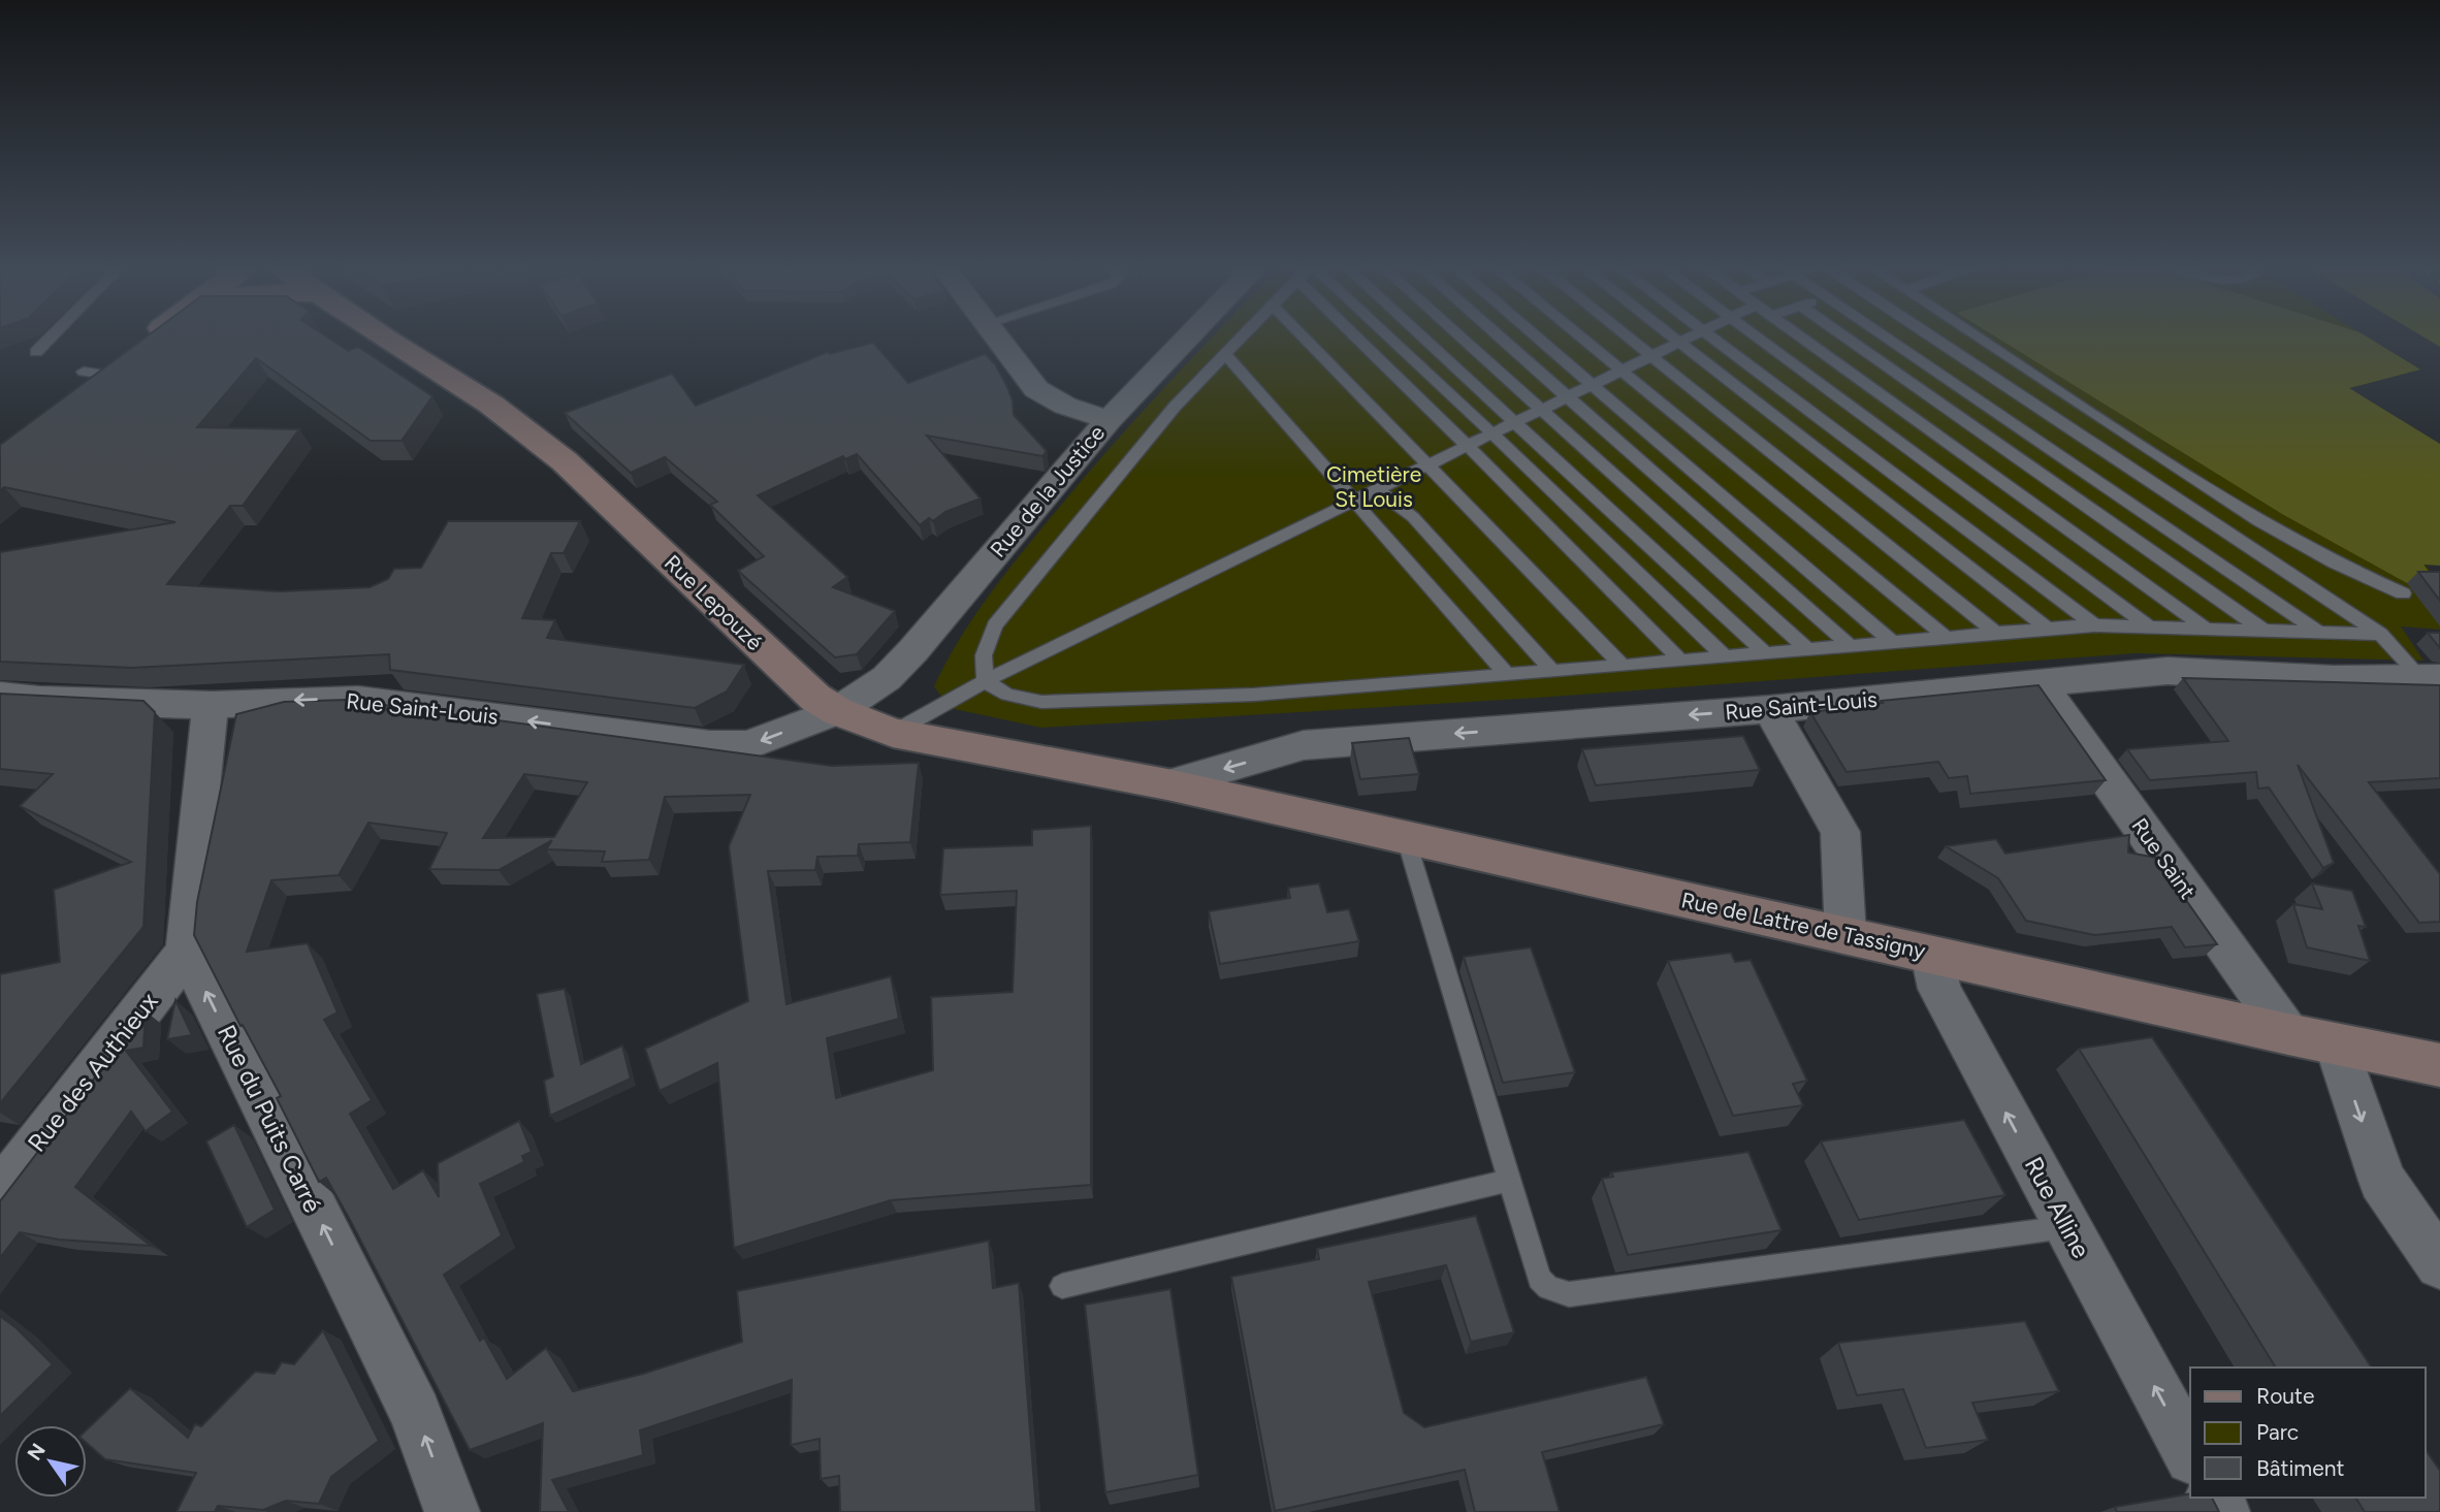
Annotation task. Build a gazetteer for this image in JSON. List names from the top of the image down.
{
  "streets": {
    "main road": ["Rue Lepouzé", "Rue de Lattre de Tassigny"],
    "street": [
      "Rue de la Justice",
      "Rue Saint-Louis",
      "Rue Saint",
      "Rue des Authieux",
      "Rue du Puits Carré",
      "Rue Alline"
    ]
  },
  "crossings": [
    ["Rue de la Justice", "Rue Lepouzé"],
    ["Rue de la Justice", "Rue Saint-Louis"],
    ["Rue Lepouzé", "Rue Saint-Louis"],
    ["Rue Lepouzé", "Rue de Lattre de Tassigny"],
    ["Rue Saint-Louis", "Rue Saint"],
    ["Rue Saint-Louis", "Rue de Lattre de Tassigny"],
    ["Rue Saint", "Rue de Lattre de Tassigny"],
    ["Rue de Lattre de Tassigny", "Rue Alline"],
    ["Rue des Authieux", "Rue du Puits Carré"]
  ],
  "one_way": ["Rue Saint-Louis", "Rue du Puits Carré"],
  "parks": ["Cimetière St Louis"],
  "legend": ["Route", "Parc", "Bâtiment"],
  "north": "top left"
}
